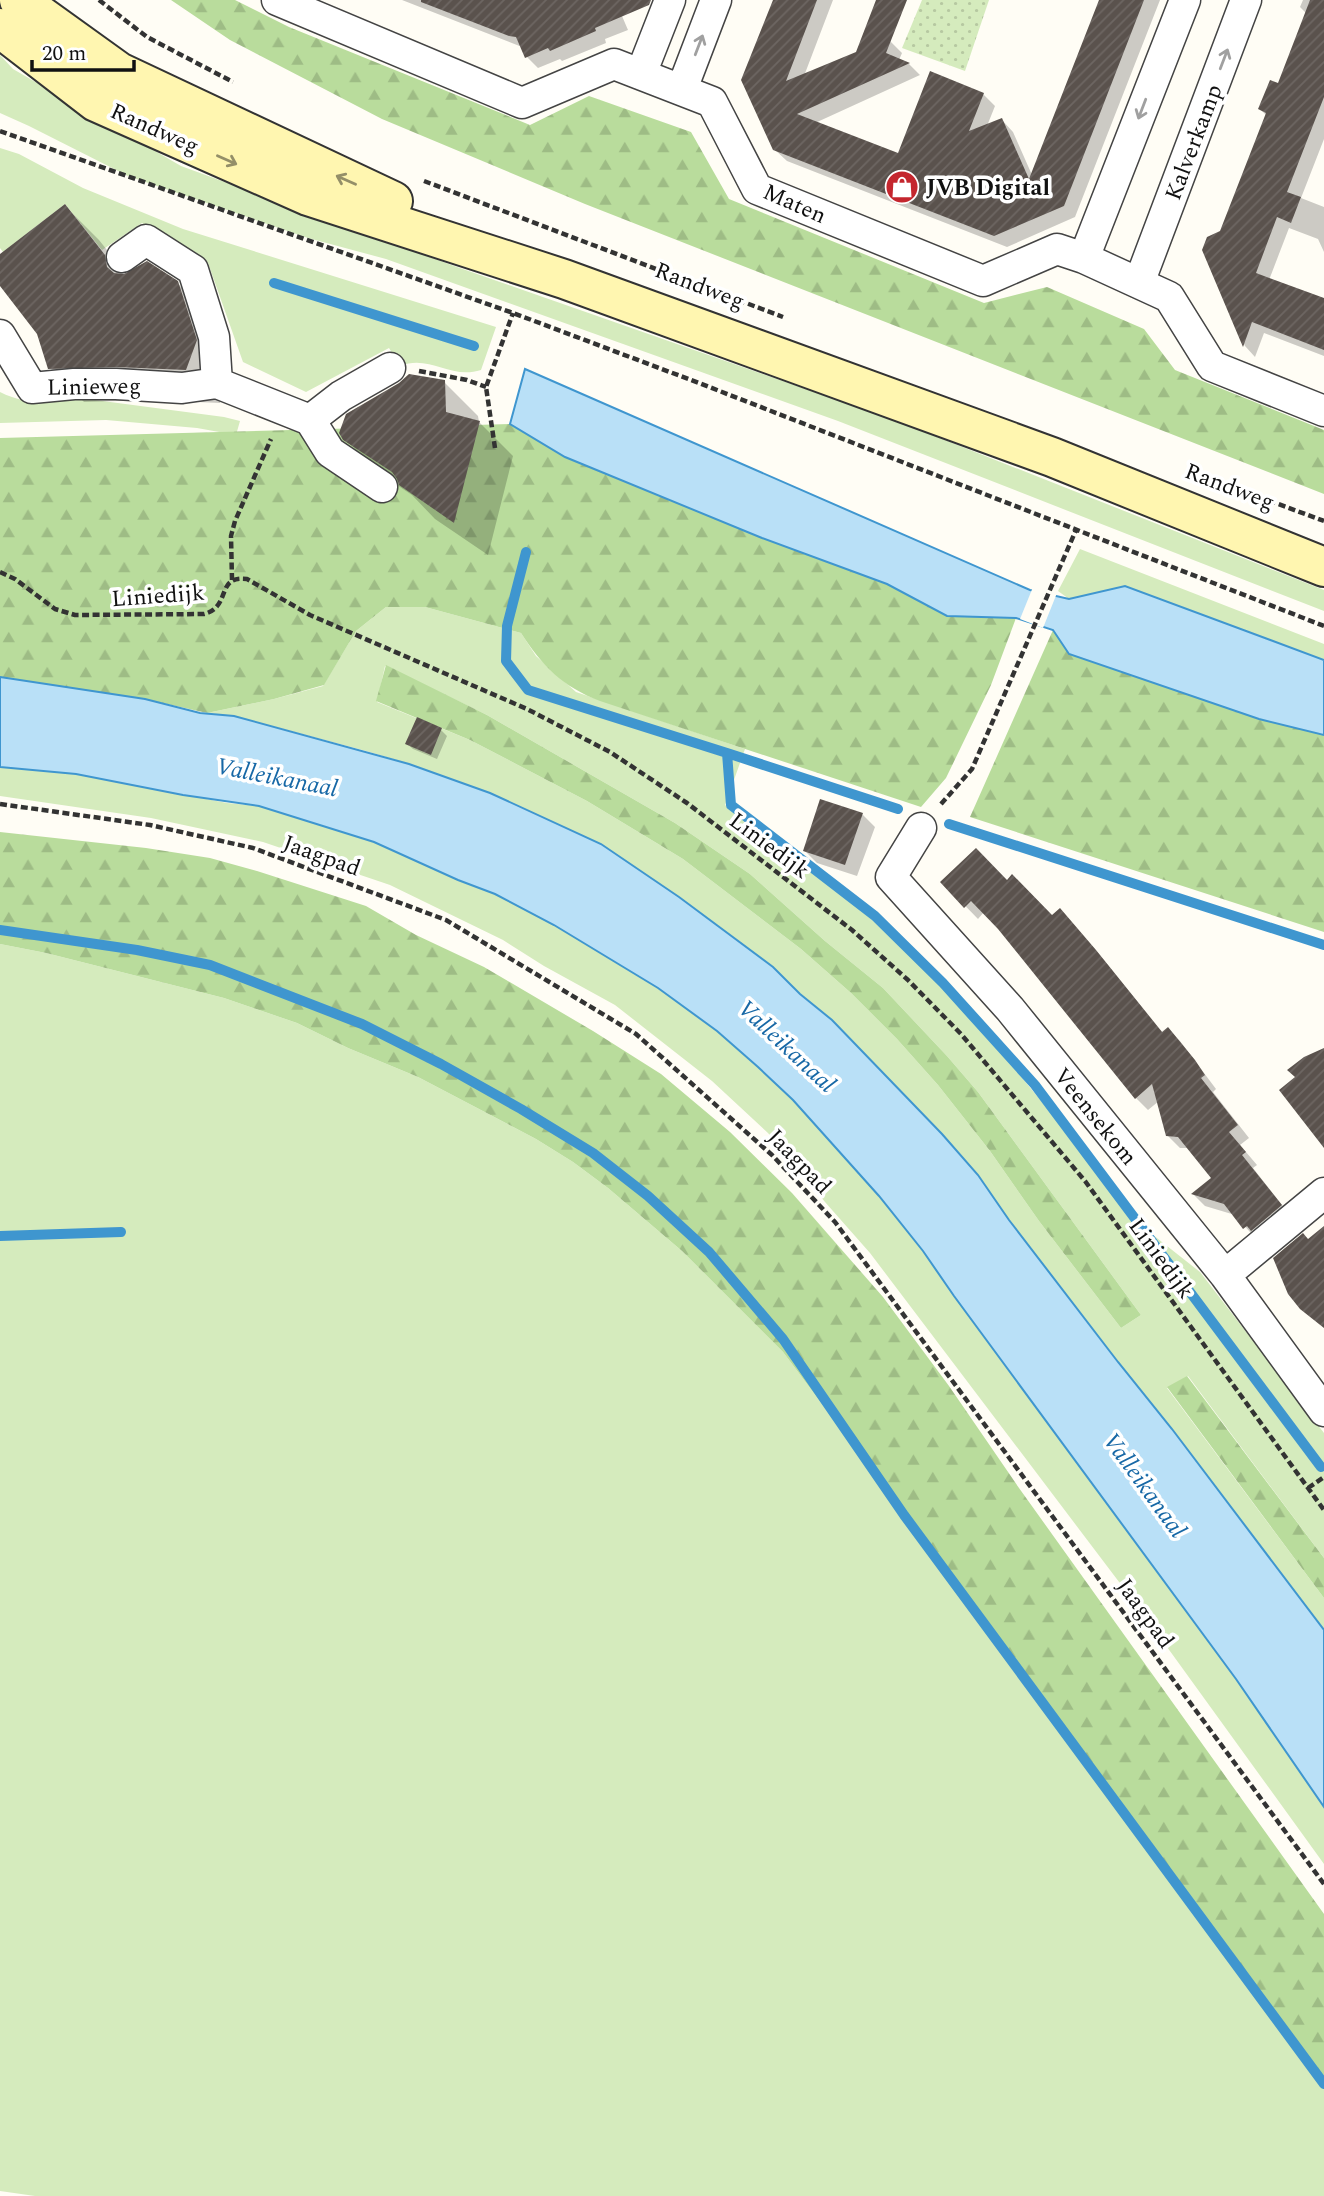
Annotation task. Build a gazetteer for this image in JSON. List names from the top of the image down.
{
  "streets": {
    "main road": ["Randweg"],
    "street": [
      "Kalverkamp",
      "Maten",
      "Linieweg",
      "Veensekom"
    ],
    "path": ["Liniedijk", "Jaagpad"]
  },
  "crossings": [
    ["Kalverkamp", "Maten"]
  ],
  "water": ["Valleikanaal"],
  "places": {
    "shop": ["JVB Digital"]
  },
  "scale_bar": "20 m"
}
